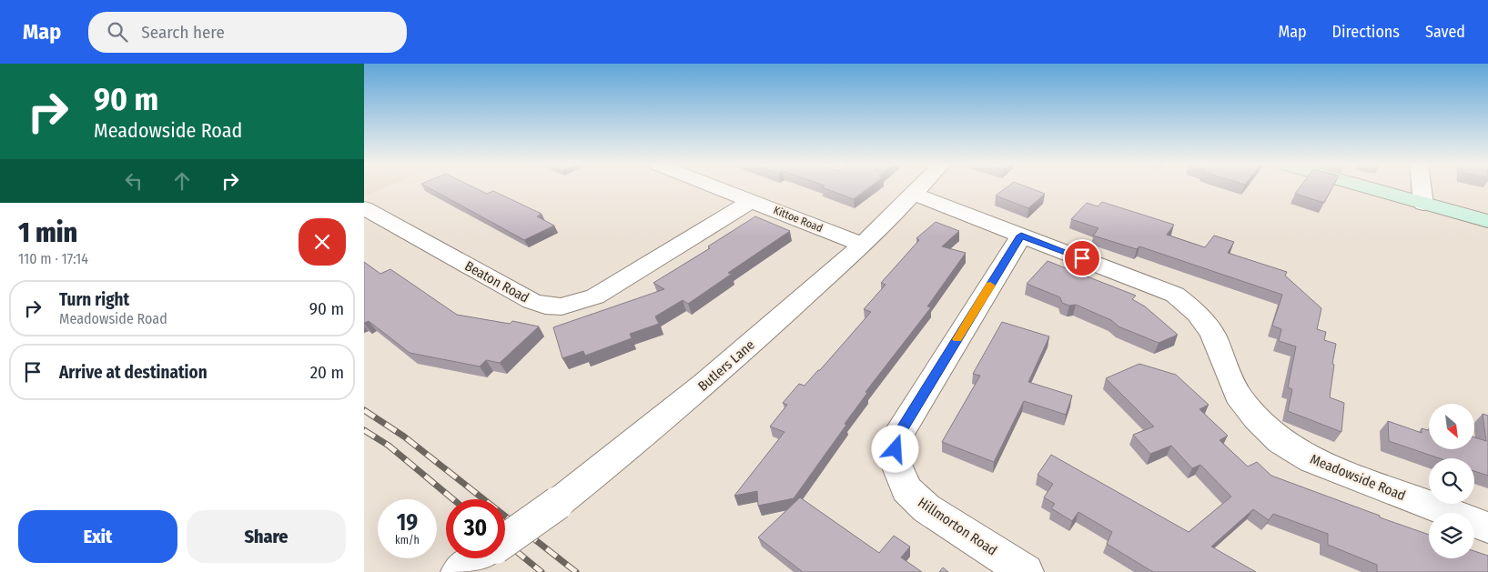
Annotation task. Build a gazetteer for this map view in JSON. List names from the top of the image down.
{
  "streets": {
    "street": [
      "Kittoe Road",
      "Beaton Road",
      "Butlers Lane",
      "Meadowside Road",
      "Hillmorton Road"
    ]
  },
  "crossings": [
    ["Kittoe Road", "Beaton Road"],
    ["Kittoe Road", "Butlers Lane"],
    ["Butlers Lane", "Meadowside Road"],
    ["Meadowside Road", "Hillmorton Road"]
  ],
  "north": "bottom right",
  "page": {
    "header": "Map",
    "search": "Search here",
    "nav": ["Map", "Directions", "Saved"],
    "turn": ["90 m", "Meadowside Road"],
    "heading": ["1 min", "110 m · 17:14"],
    "list": [
      {
        "name": "Turn right",
        "note": "Meadowside Road",
        "value": "90 m"
      },
      {
        "name": "Arrive at destination",
        "value": "20 m"
      }
    ],
    "speed": "19 km/h",
    "limit": "30",
    "buttons": ["Exit", "Share"]
  }
}
